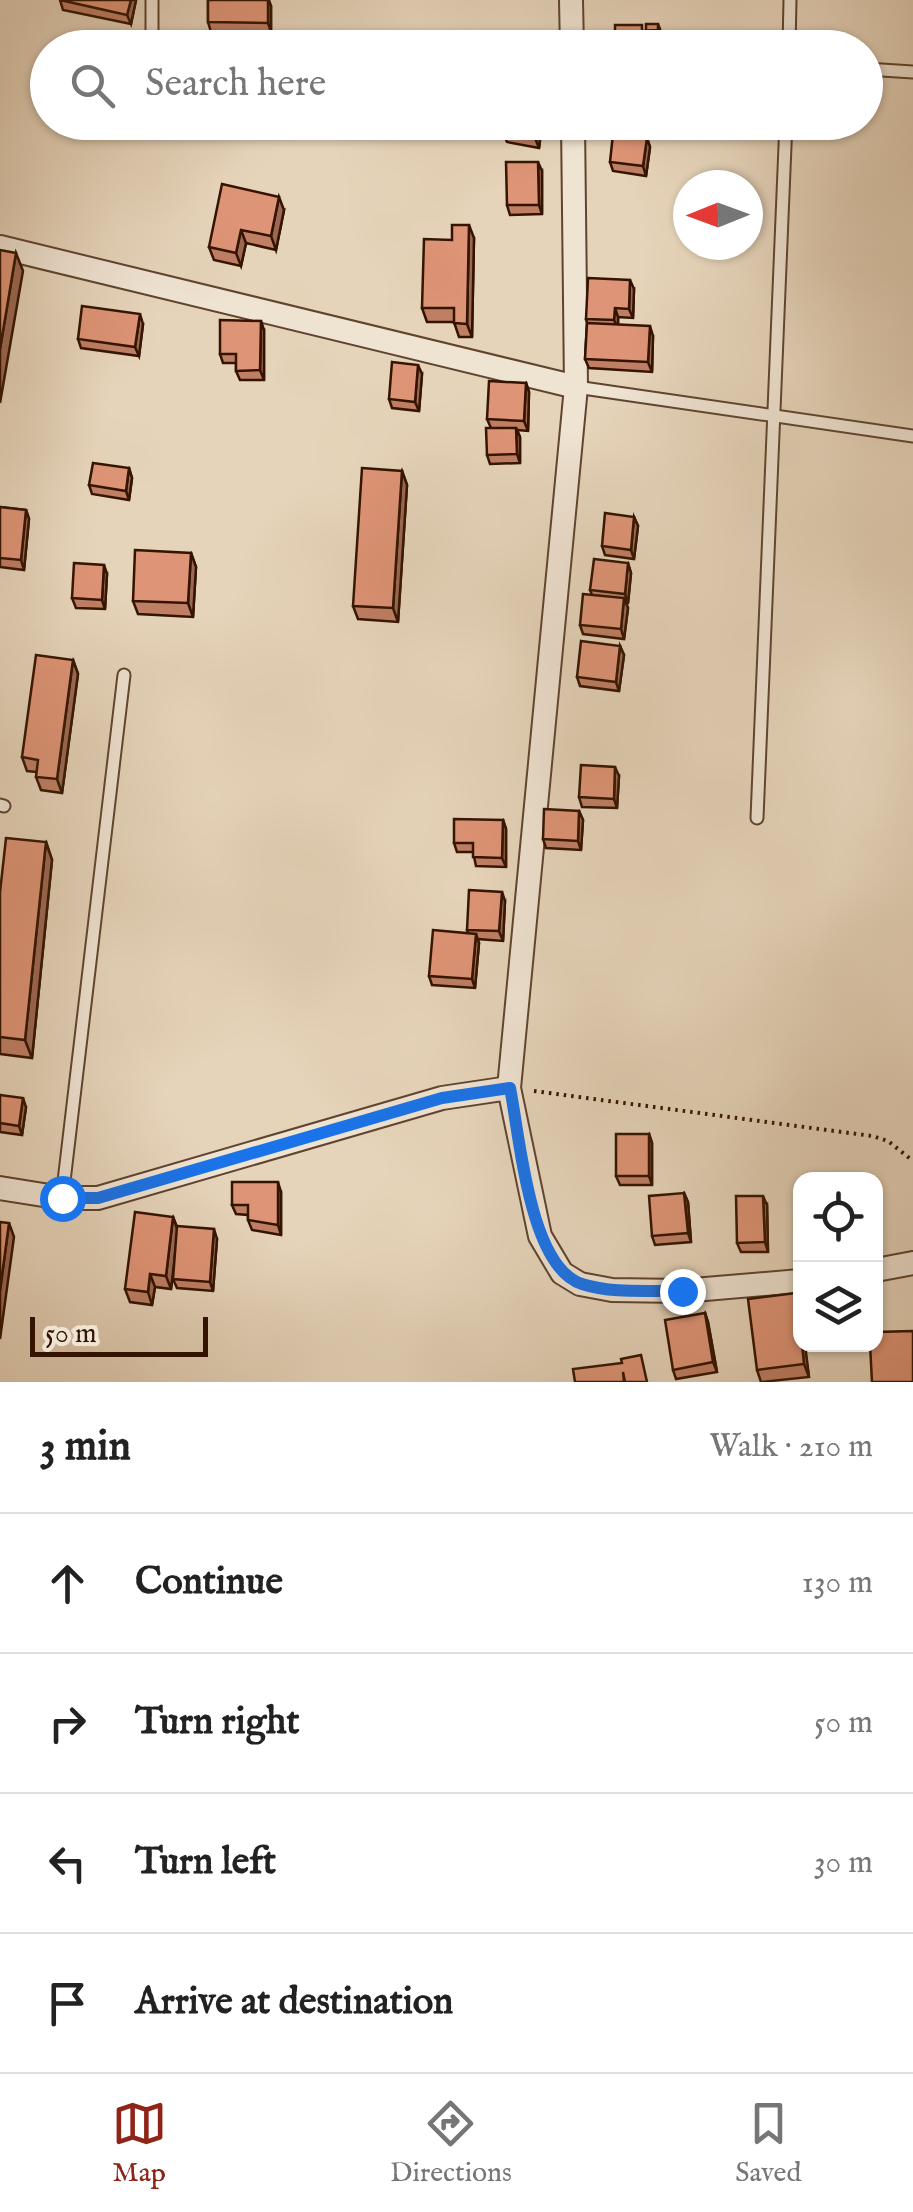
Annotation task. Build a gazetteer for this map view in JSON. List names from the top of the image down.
{
  "scale_bar": "50 m",
  "north": "left",
  "page": {
    "search": "Search here",
    "scale": "50 m",
    "heading": ["3 min", "Walk · 210 m"],
    "list": [
      ["Continue", "130 m"],
      ["Turn right", "50 m"],
      ["Turn left", "30 m"],
      "Arrive at destination"
    ],
    "nav": ["Map", "Directions", "Saved"]
  }
}
